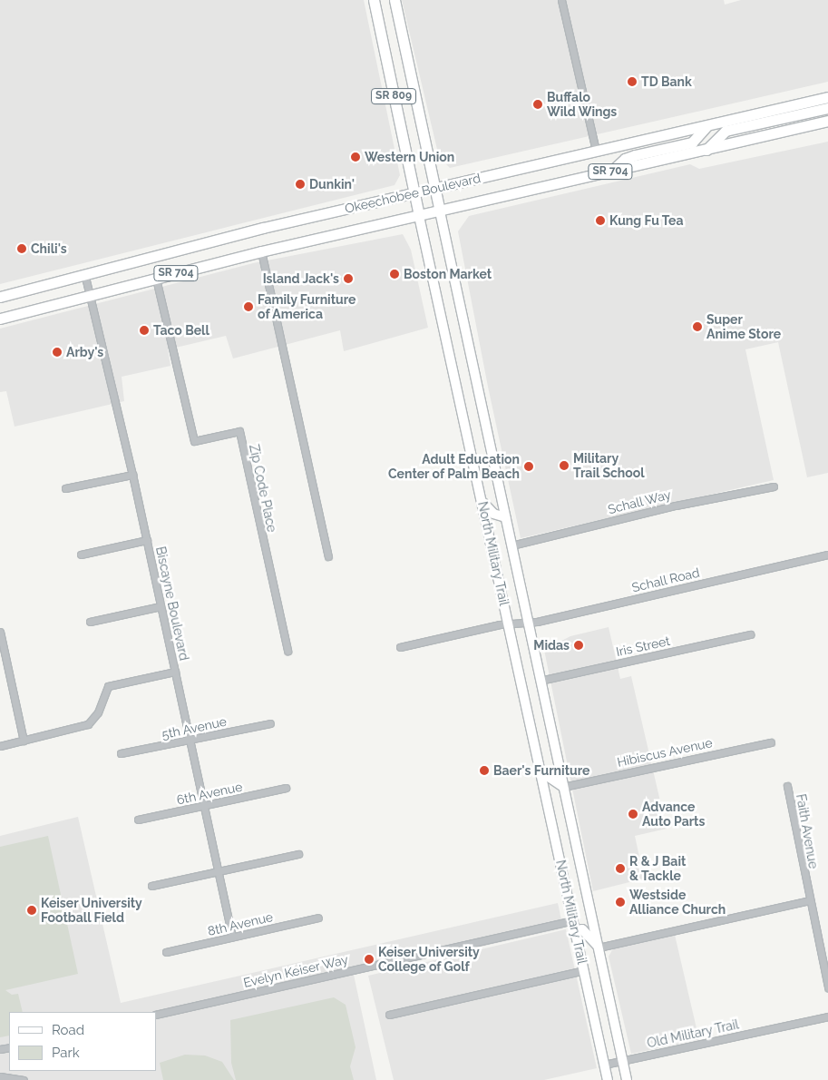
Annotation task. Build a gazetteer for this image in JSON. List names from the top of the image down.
{
  "streets": {
    "main road": [
      "SR 809",
      "SR 704",
      "Okeechobee Boulevard",
      "North Military Trail"
    ],
    "street": [
      "Zip Code Place",
      "Schall Way",
      "Schall Road",
      "Biscayne Boulevard",
      "Iris Street",
      "5th Avenue",
      "Hibiscus Avenue",
      "6th Avenue",
      "Faith Avenue",
      "8th Avenue",
      "Evelyn Keiser Way",
      "Old Military Trail"
    ]
  },
  "crossings": [
    ["Okeechobee Boulevard", "Zip Code Place"],
    ["Okeechobee Boulevard", "North Military Trail"],
    ["Okeechobee Boulevard", "Biscayne Boulevard"],
    ["Schall Way", "North Military Trail"],
    ["North Military Trail", "Schall Road"],
    ["North Military Trail", "Iris Street"],
    ["North Military Trail", "Hibiscus Avenue"],
    ["North Military Trail", "Evelyn Keiser Way"],
    ["North Military Trail", "Old Military Trail"],
    ["Biscayne Boulevard", "5th Avenue"],
    ["Biscayne Boulevard", "6th Avenue"],
    ["Biscayne Boulevard", "8th Avenue"]
  ],
  "places": [
    "TD Bank",
    "Buffalo Wild Wings",
    "Western Union",
    "Dunkin'",
    "Kung Fu Tea",
    "Chili's",
    "Boston Market",
    "Island Jack's",
    "Family Furniture of America",
    "Super Anime Store",
    "Taco Bell",
    "Arby's",
    "Military Trail School",
    "Adult Education Center of Palm Beach",
    "Midas",
    "Baer's Furniture",
    "Advance Auto Parts",
    "R & J Bait & Tackle",
    "Westside Alliance Church",
    "Keiser University Football Field",
    "Keiser University College of Golf"
  ],
  "legend": ["Road", "Park"]
}
